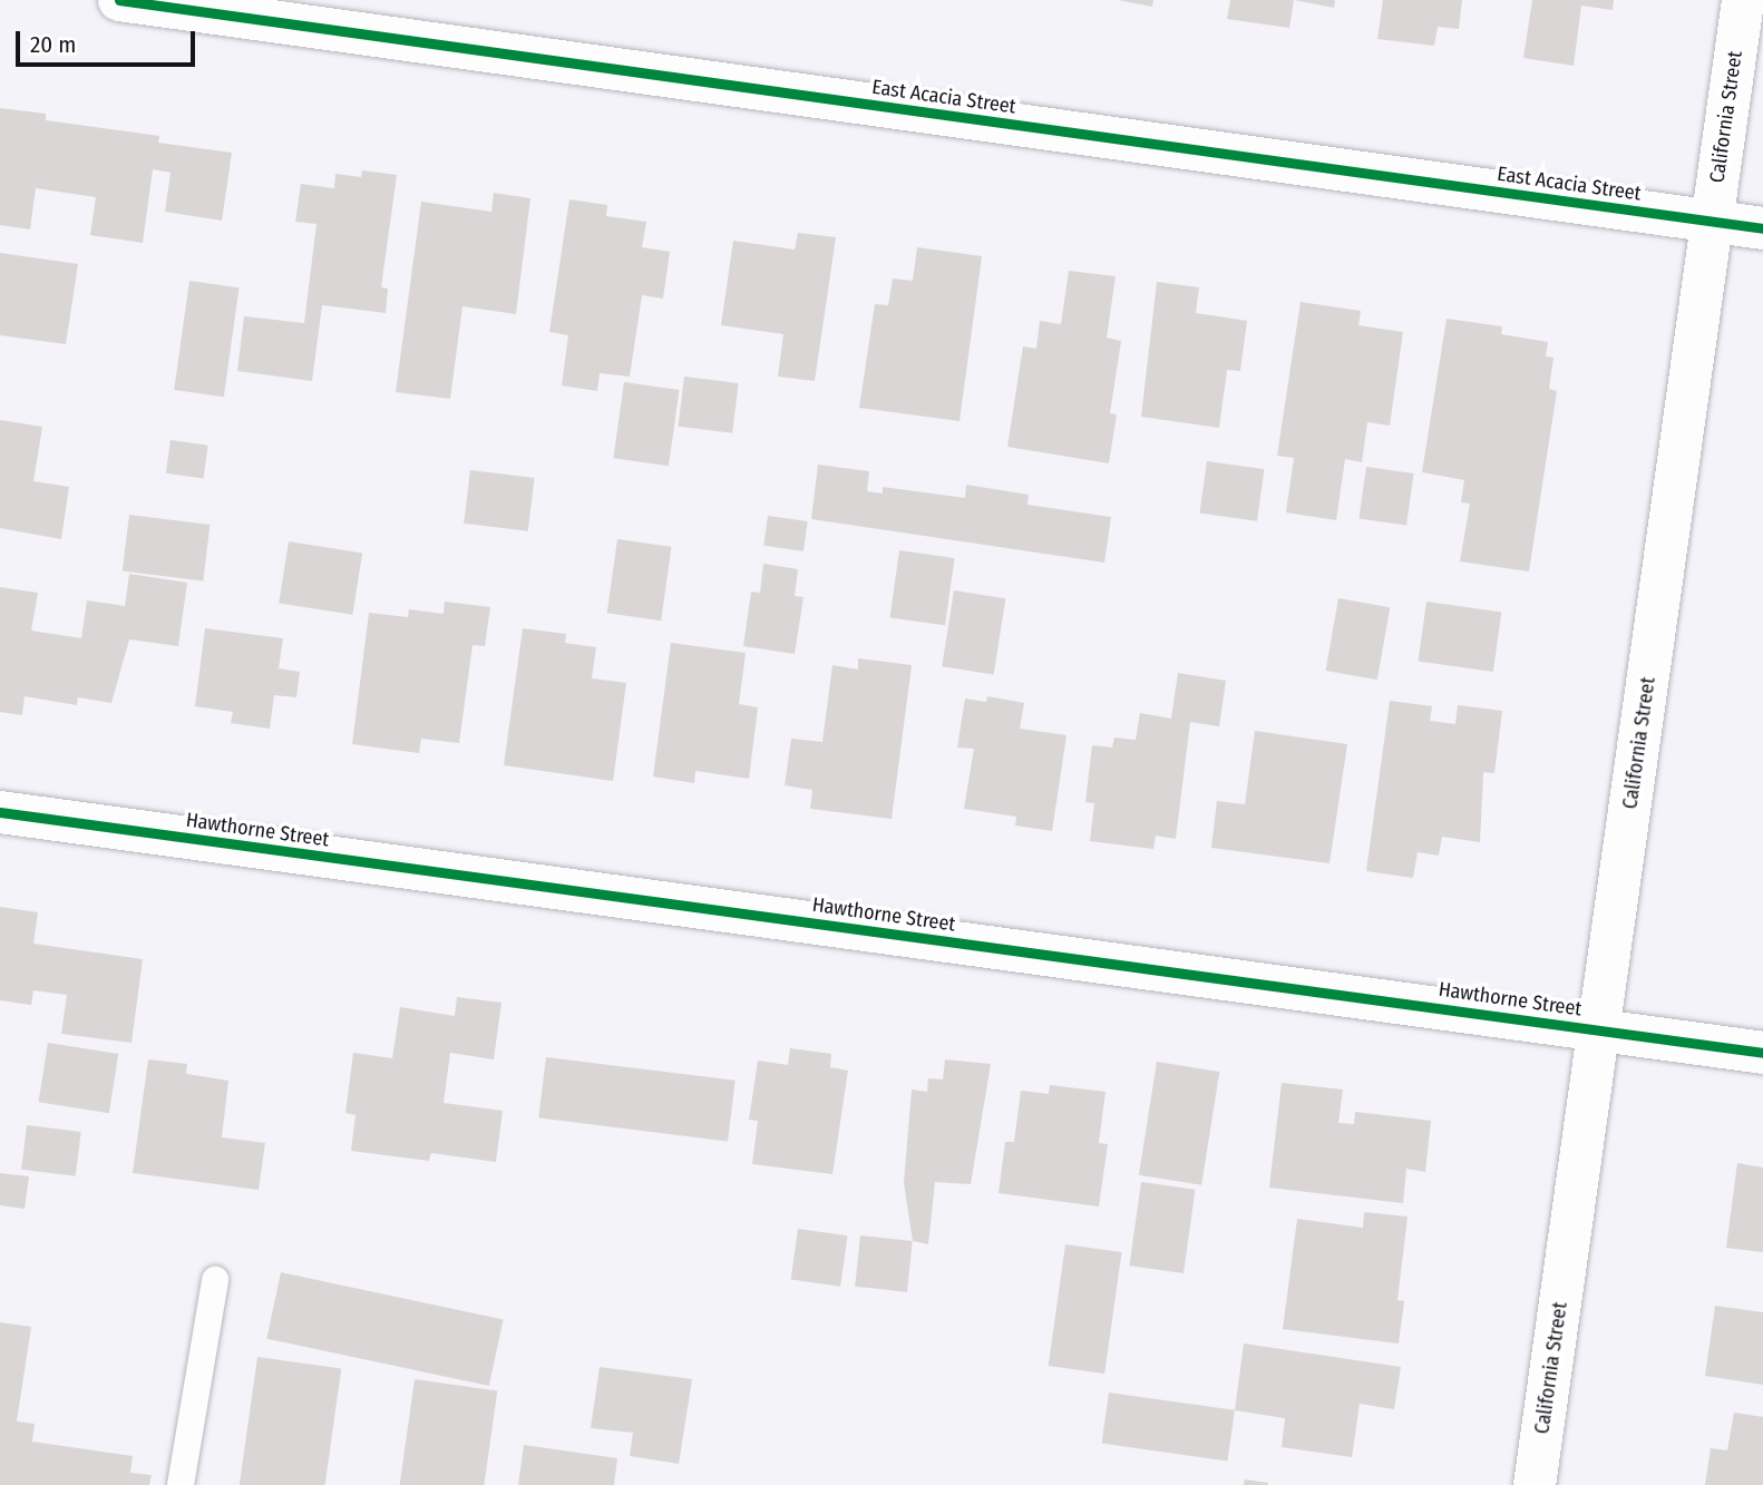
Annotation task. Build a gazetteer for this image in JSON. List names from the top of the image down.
{
  "streets": {
    "street": ["East Acacia Street", "California Street", "Hawthorne Street"]
  },
  "crossings": [
    ["East Acacia Street", "California Street"],
    ["California Street", "Hawthorne Street"]
  ],
  "scale_bar": "20 m"
}
